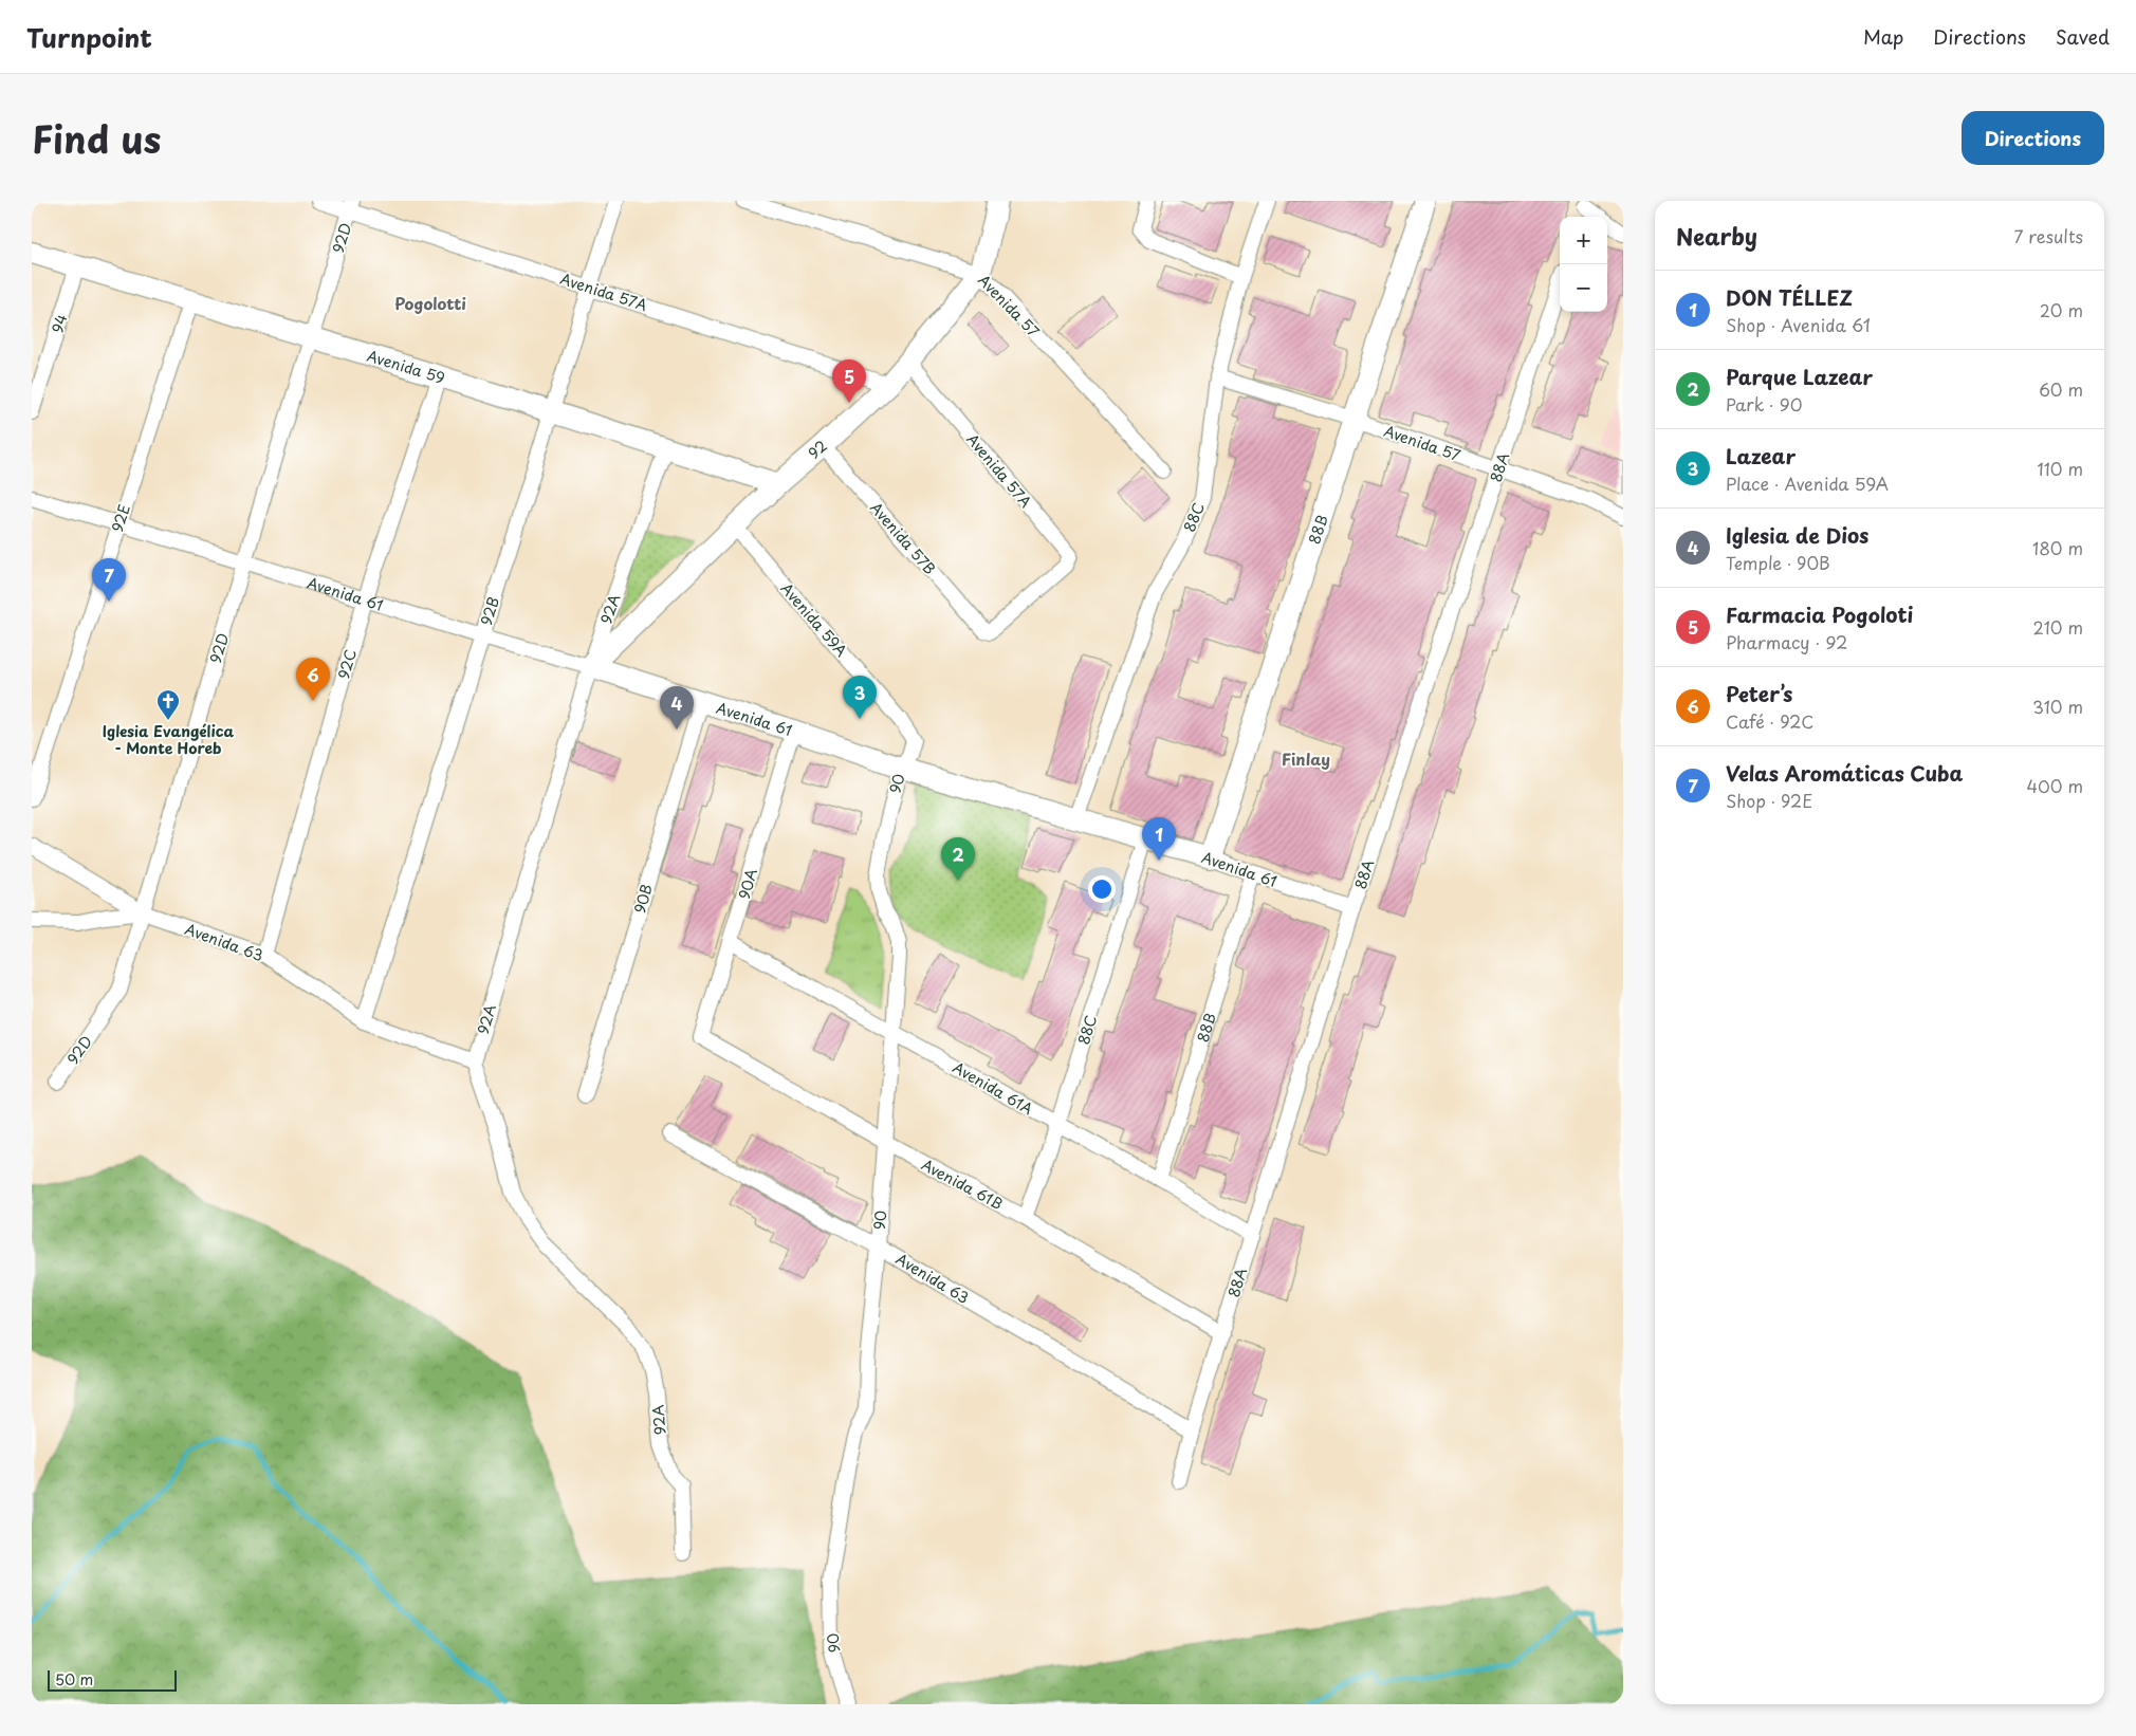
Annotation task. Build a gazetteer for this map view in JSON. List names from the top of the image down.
{
  "streets": {
    "street": [
      "92D",
      "Avenida 57A",
      "Avenida 57",
      "94",
      "Avenida 59",
      "92",
      "88A",
      "88C",
      "92E",
      "88B",
      "Avenida 57B",
      "Avenida 61",
      "92A",
      "92B",
      "Avenida 59A",
      "92C",
      "90",
      "90A",
      "90B",
      "Avenida 63",
      "Avenida 61A",
      "Avenida 61B"
    ]
  },
  "crossings": [
    ["92D", "Avenida 57A"],
    ["92D", "Avenida 59"],
    ["92D", "Avenida 61"],
    ["92D", "Avenida 63"],
    ["Avenida 57A", "92"],
    ["Avenida 57A", "Avenida 57B"],
    ["Avenida 57A", "92B"],
    ["Avenida 57", "92"],
    ["Avenida 57", "88A"],
    ["Avenida 57", "88C"],
    ["Avenida 57", "88B"],
    ["94", "Avenida 59"],
    ["Avenida 59", "92"],
    ["Avenida 59", "92E"],
    ["Avenida 59", "92A"],
    ["Avenida 59", "92B"],
    ["Avenida 59", "92C"],
    ["92", "Avenida 57B"],
    ["92", "Avenida 61"],
    ["92", "92A"],
    ["92", "Avenida 59A"],
    ["88A", "Avenida 61"],
    ["88A", "Avenida 63"],
    ["88A", "Avenida 61A"],
    ["88A", "Avenida 61B"],
    ["88C", "Avenida 61"],
    ["88C", "Avenida 61A"],
    ["88C", "Avenida 61B"],
    ["92E", "Avenida 61"],
    ["88B", "Avenida 61"],
    ["88B", "Avenida 61A"],
    ["Avenida 61", "92A"],
    ["Avenida 61", "92B"],
    ["Avenida 61", "92C"],
    ["Avenida 61", "90"],
    ["Avenida 61", "90A"],
    ["Avenida 61", "90B"],
    ["92A", "Avenida 63"],
    ["92B", "Avenida 63"],
    ["Avenida 59A", "90"],
    ["92C", "Avenida 63"],
    ["90", "Avenida 63"],
    ["90", "Avenida 61A"],
    ["90", "Avenida 61B"],
    ["90A", "Avenida 61A"],
    ["90A", "Avenida 61B"]
  ],
  "districts": ["Pogolotti", "Finlay"],
  "places": {
    "church": ["Iglesia Evangélica - Monte Horeb"]
  },
  "scale_bar": "50 m",
  "page": {
    "header": "Turnpoint",
    "nav": ["Map", "Directions", "Saved"],
    "title": "Find us",
    "buttons": "Directions",
    "heading": ["Nearby", "7 results"],
    "map_buttons": ["+", "−"],
    "list": [
      {
        "mark": "1",
        "name": "DON TÉLLEZ",
        "note": "Shop · Avenida 61",
        "value": "20 m"
      },
      {
        "mark": "2",
        "name": "Parque Lazear",
        "note": "Park · 90",
        "value": "60 m"
      },
      {
        "mark": "3",
        "name": "Lazear",
        "note": "Place · Avenida 59A",
        "value": "110 m"
      },
      {
        "mark": "4",
        "name": "Iglesia de Dios",
        "note": "Temple · 90B",
        "value": "180 m"
      },
      {
        "mark": "5",
        "name": "Farmacia Pogoloti",
        "note": "Pharmacy · 92",
        "value": "210 m"
      },
      {
        "mark": "6",
        "name": "Peter’s",
        "note": "Café · 92C",
        "value": "310 m"
      },
      {
        "mark": "7",
        "name": "Velas Aromáticas Cuba",
        "note": "Shop · 92E",
        "value": "400 m"
      }
    ],
    "pins": [
      "5",
      "7",
      "6",
      "3",
      "4",
      "1",
      "2"
    ],
    "scale": "50 m"
  }
}
